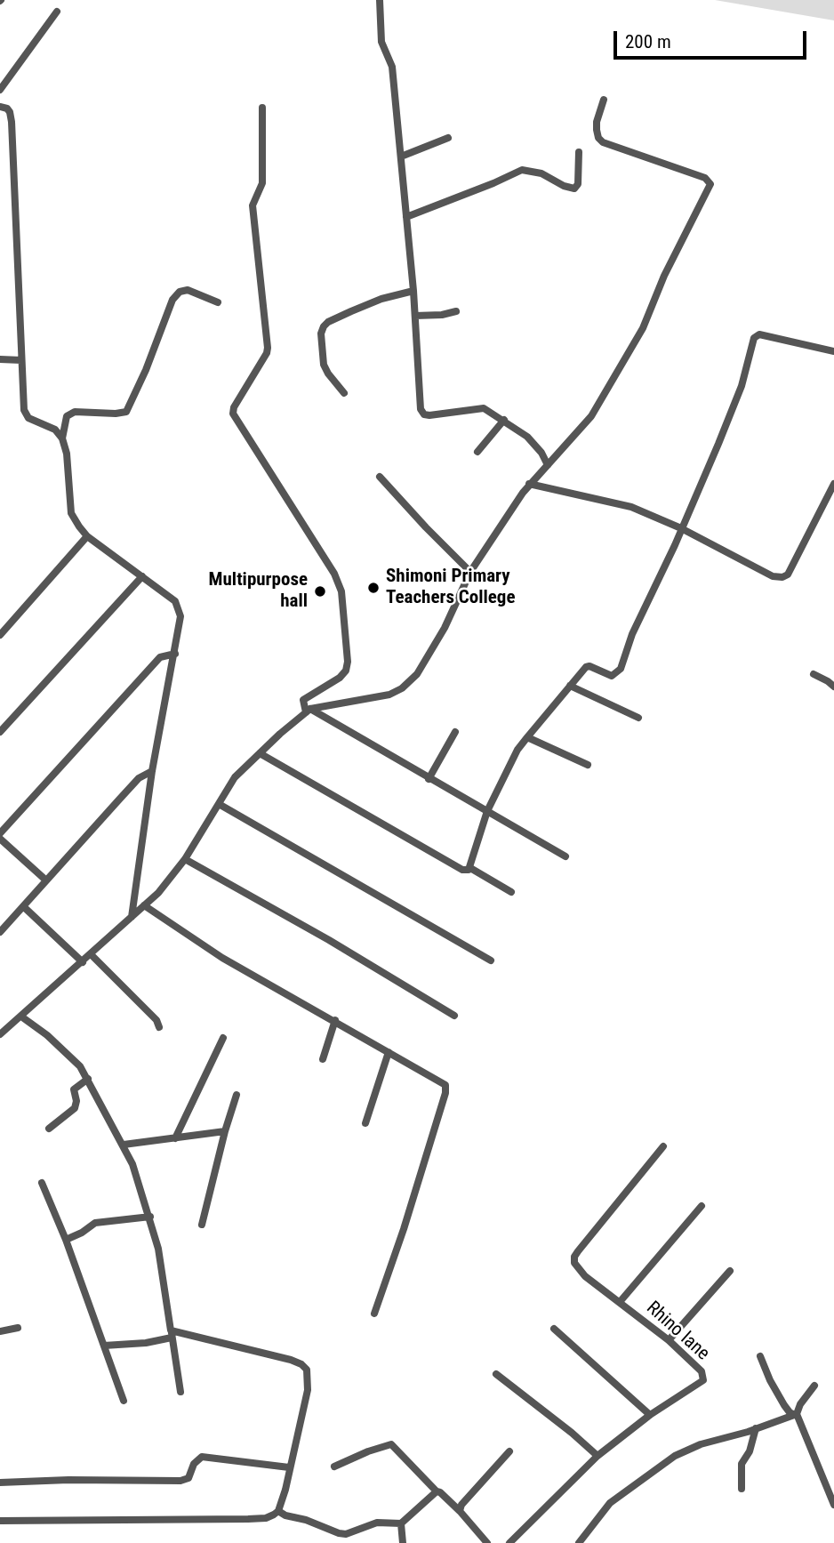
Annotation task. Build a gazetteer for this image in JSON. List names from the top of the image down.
{
  "streets": {
    "street": ["Rhino lane"]
  },
  "places": ["Shimoni Primary Teachers College", "Multipurpose hall"],
  "scale_bar": "200 m"
}
